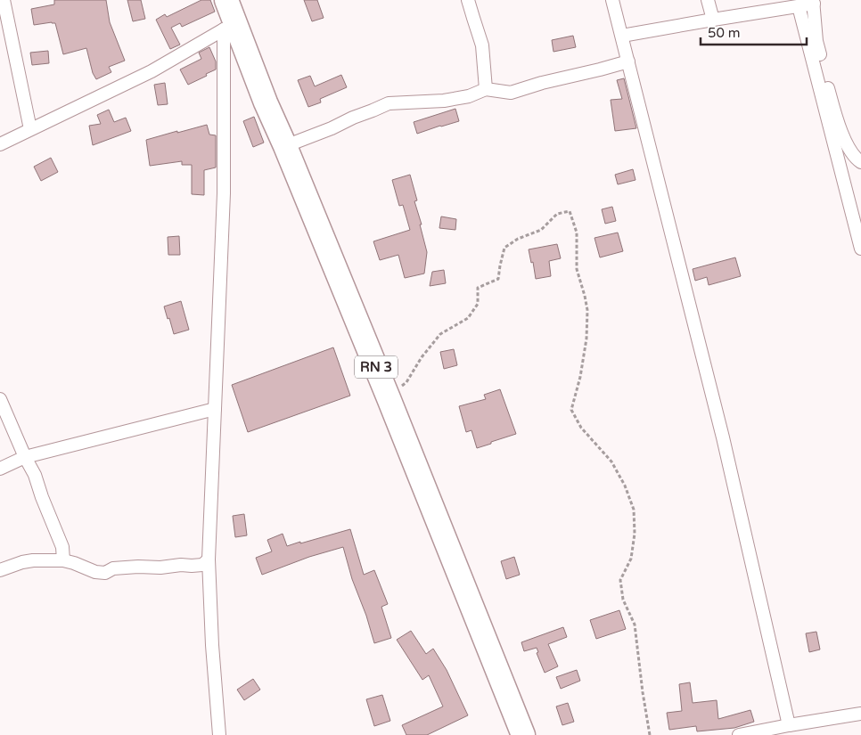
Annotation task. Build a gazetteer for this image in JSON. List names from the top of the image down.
{
  "streets": {
    "highway": ["RN 3"]
  },
  "scale_bar": "50 m"
}
